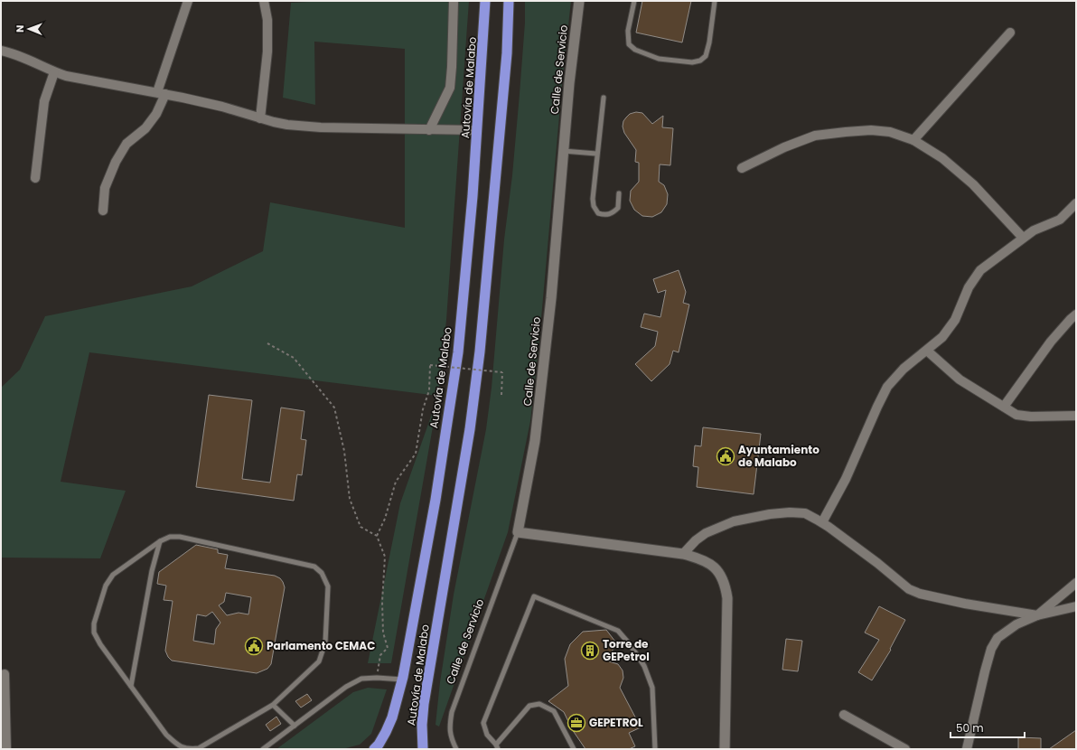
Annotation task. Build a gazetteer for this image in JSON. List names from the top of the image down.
{
  "streets": {
    "highway": ["Autovía de Malabo"],
    "street": ["Calle de Servicio"]
  },
  "places": {
    "public building": ["Ayuntamiento de Malabo", "Parlamento CEMAC"],
    "building": ["Torre de GEPetrol"],
    "office": ["GEPETROL"]
  },
  "scale_bar": "50 m",
  "north": "left"
}
